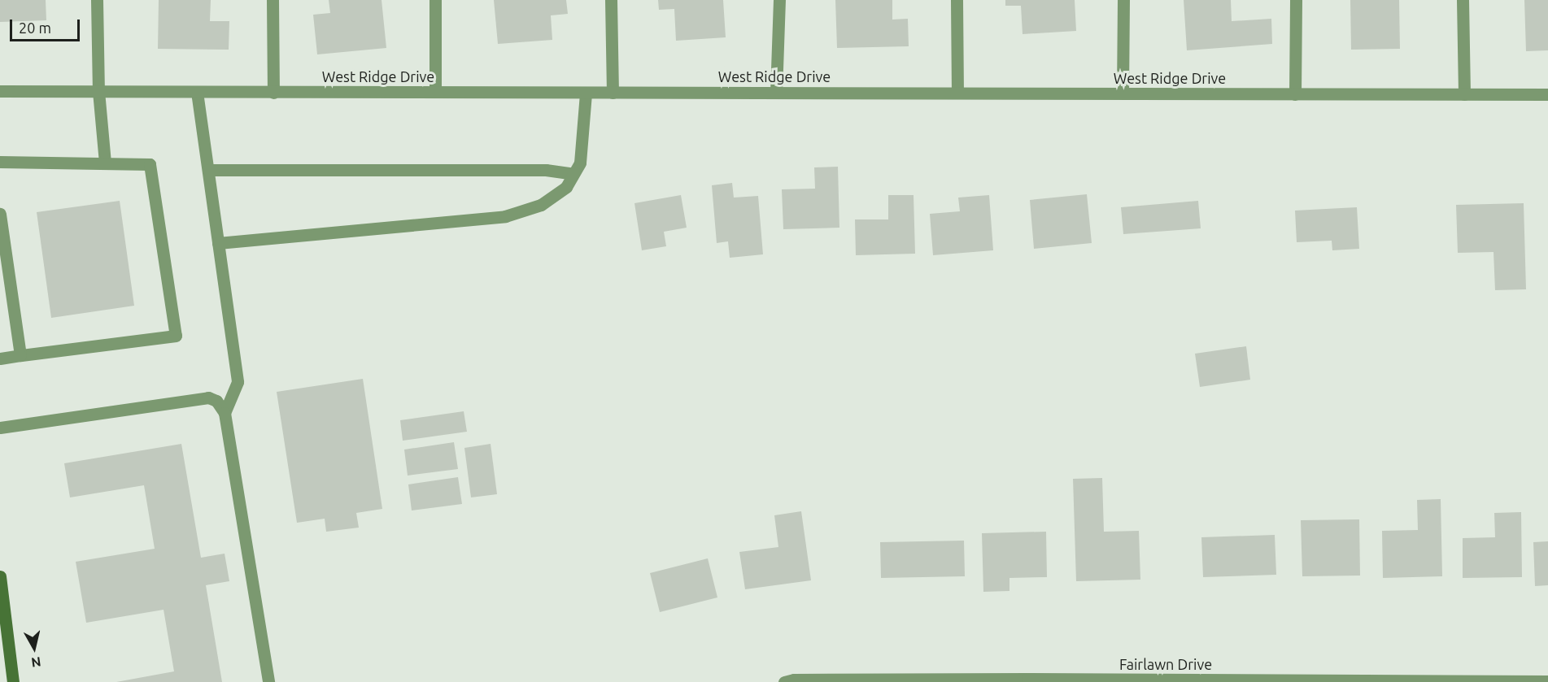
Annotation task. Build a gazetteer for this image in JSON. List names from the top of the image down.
{
  "streets": {
    "street": ["West Ridge Drive", "Fairlawn Drive"]
  },
  "scale_bar": "20 m",
  "north": "bottom"
}
